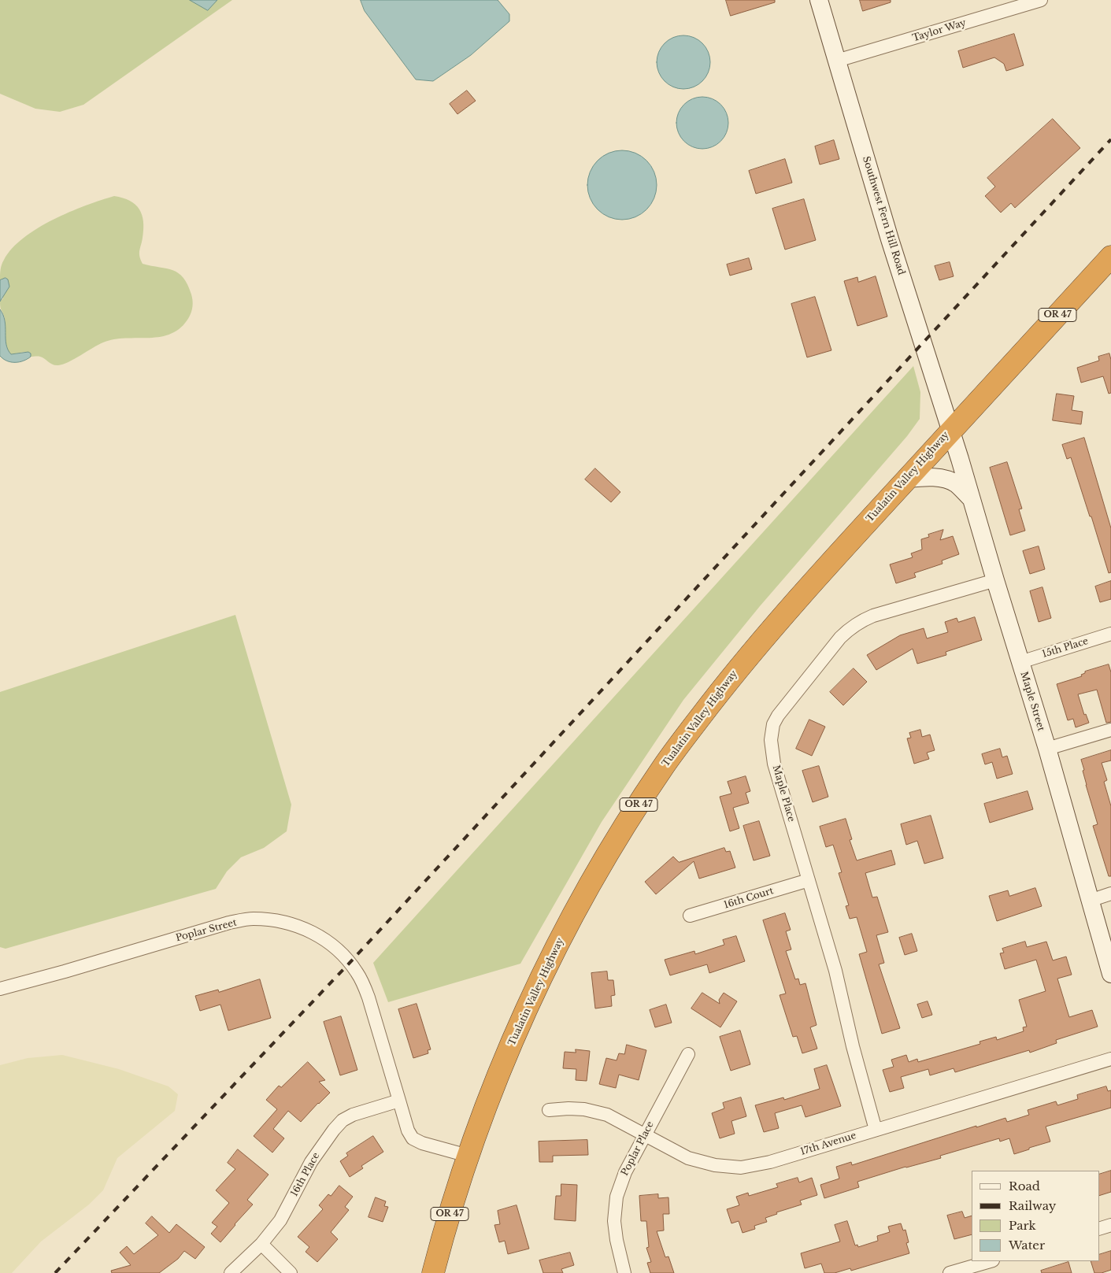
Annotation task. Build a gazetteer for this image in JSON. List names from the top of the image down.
{
  "streets": {
    "highway": ["OR 47", "Tualatin Valley Highway"],
    "street": [
      "Taylor Way",
      "Southwest Fern Hill Road",
      "15th Place",
      "Maple Street",
      "Maple Place",
      "16th Court",
      "Poplar Street",
      "17th Avenue",
      "Poplar Place",
      "16th Place"
    ]
  },
  "crossings": [
    ["Taylor Way", "Southwest Fern Hill Road"],
    ["Southwest Fern Hill Road", "Tualatin Valley Highway"],
    ["Southwest Fern Hill Road", "Maple Street"],
    ["Tualatin Valley Highway", "Maple Street"],
    ["Tualatin Valley Highway", "Poplar Street"],
    ["15th Place", "Maple Street"],
    ["Maple Street", "Maple Place"],
    ["Maple Place", "16th Court"],
    ["Maple Place", "17th Avenue"],
    ["Poplar Street", "16th Place"],
    ["17th Avenue", "Poplar Place"]
  ],
  "legend": [
    "Road",
    "Railway",
    "Park",
    "Water"
  ]
}
